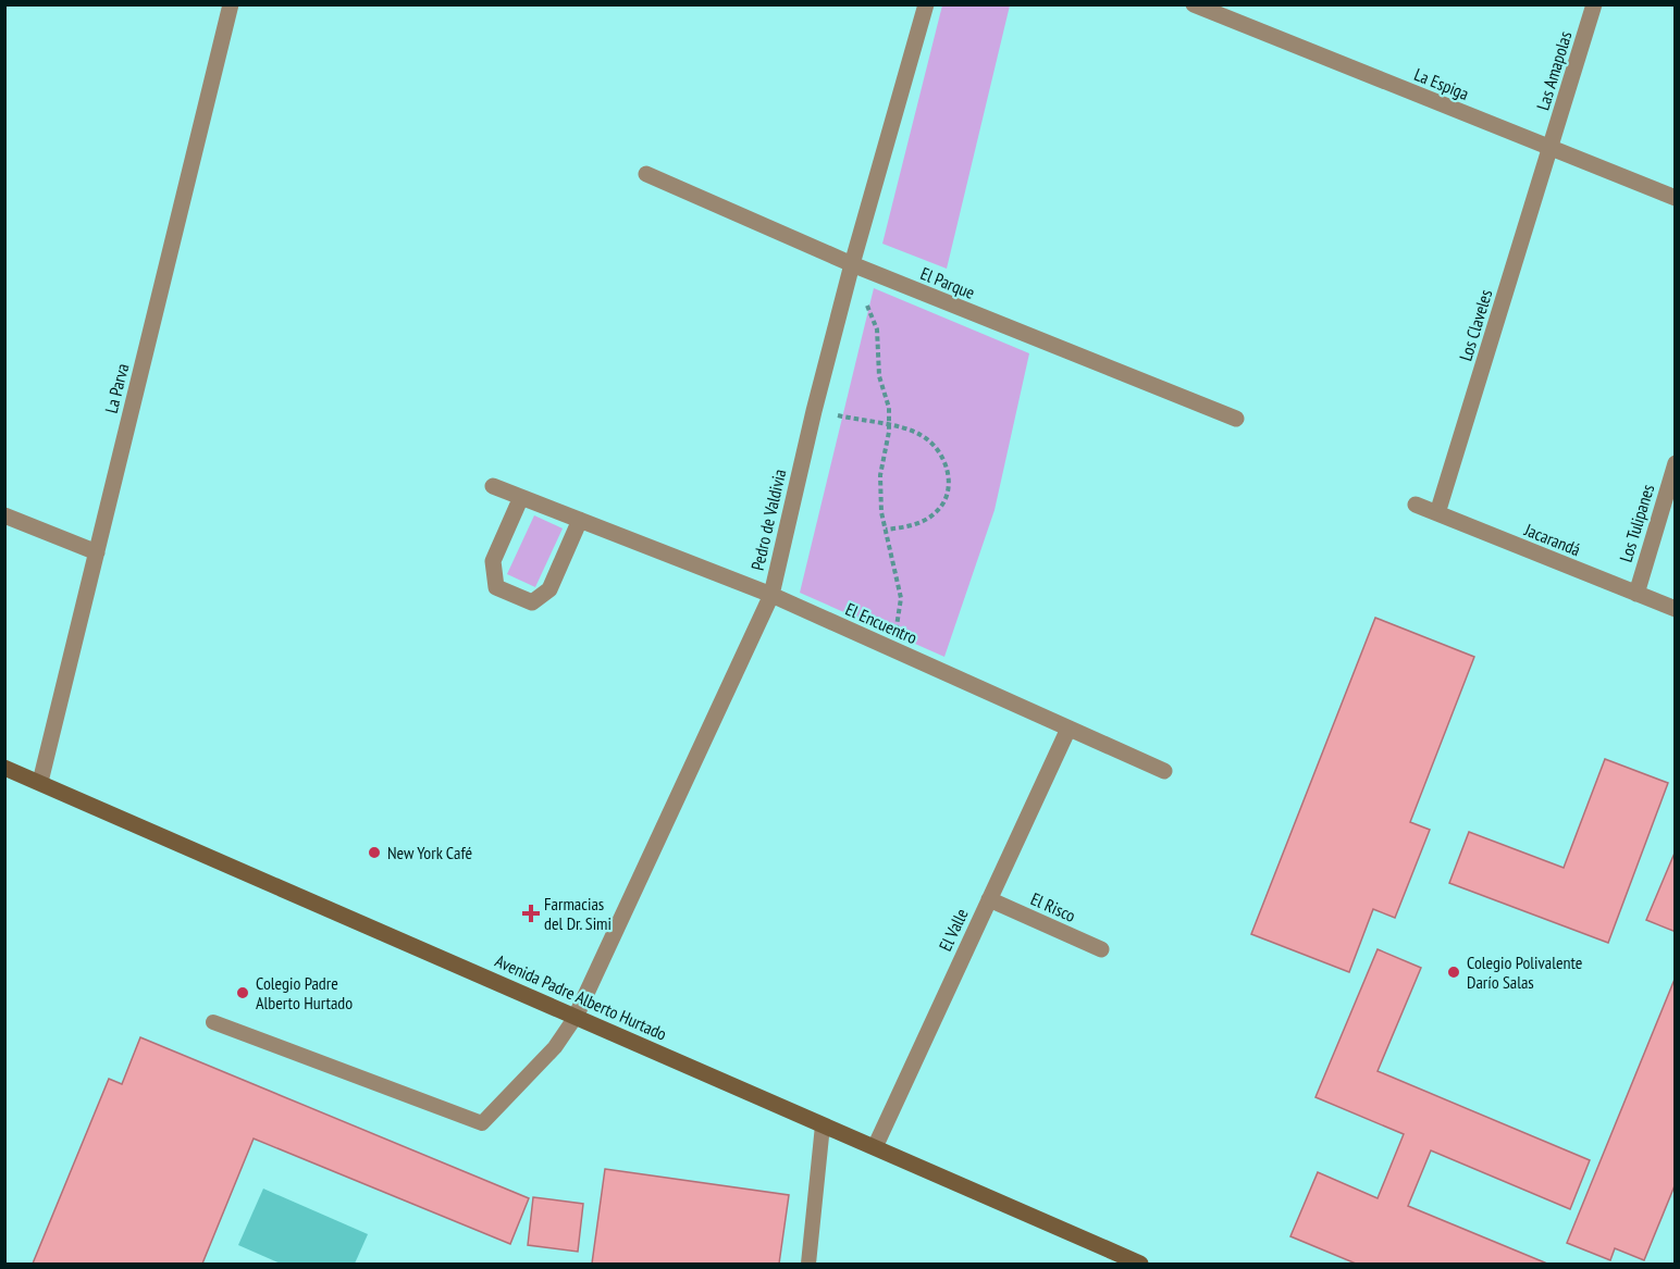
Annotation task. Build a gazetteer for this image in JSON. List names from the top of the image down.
{
  "streets": {
    "street": [
      "Las Amapolas",
      "La Espiga",
      "El Parque",
      "Los Claveles",
      "La Parva",
      "Pedro de Valdivia",
      "Los Tulipanes",
      "Jacarandá",
      "El Encuentro",
      "El Risco",
      "El Valle",
      "Avenida Padre Alberto Hurtado"
    ]
  },
  "crossings": [
    ["Las Amapolas", "La Espiga"],
    ["Las Amapolas", "Los Claveles"],
    ["La Espiga", "Los Claveles"],
    ["El Parque", "Pedro de Valdivia"],
    ["Los Claveles", "Jacarandá"],
    ["La Parva", "Avenida Padre Alberto Hurtado"],
    ["Pedro de Valdivia", "El Encuentro"],
    ["Pedro de Valdivia", "Avenida Padre Alberto Hurtado"],
    ["Los Tulipanes", "Jacarandá"],
    ["El Encuentro", "El Valle"],
    ["El Risco", "El Valle"],
    ["El Valle", "Avenida Padre Alberto Hurtado"]
  ],
  "places": {
    "other": ["New York Café", "Colegio Polivalente Darío Salas", "Colegio Padre Alberto Hurtado"],
    "health": ["Farmacias del Dr. Simi"]
  }
}
